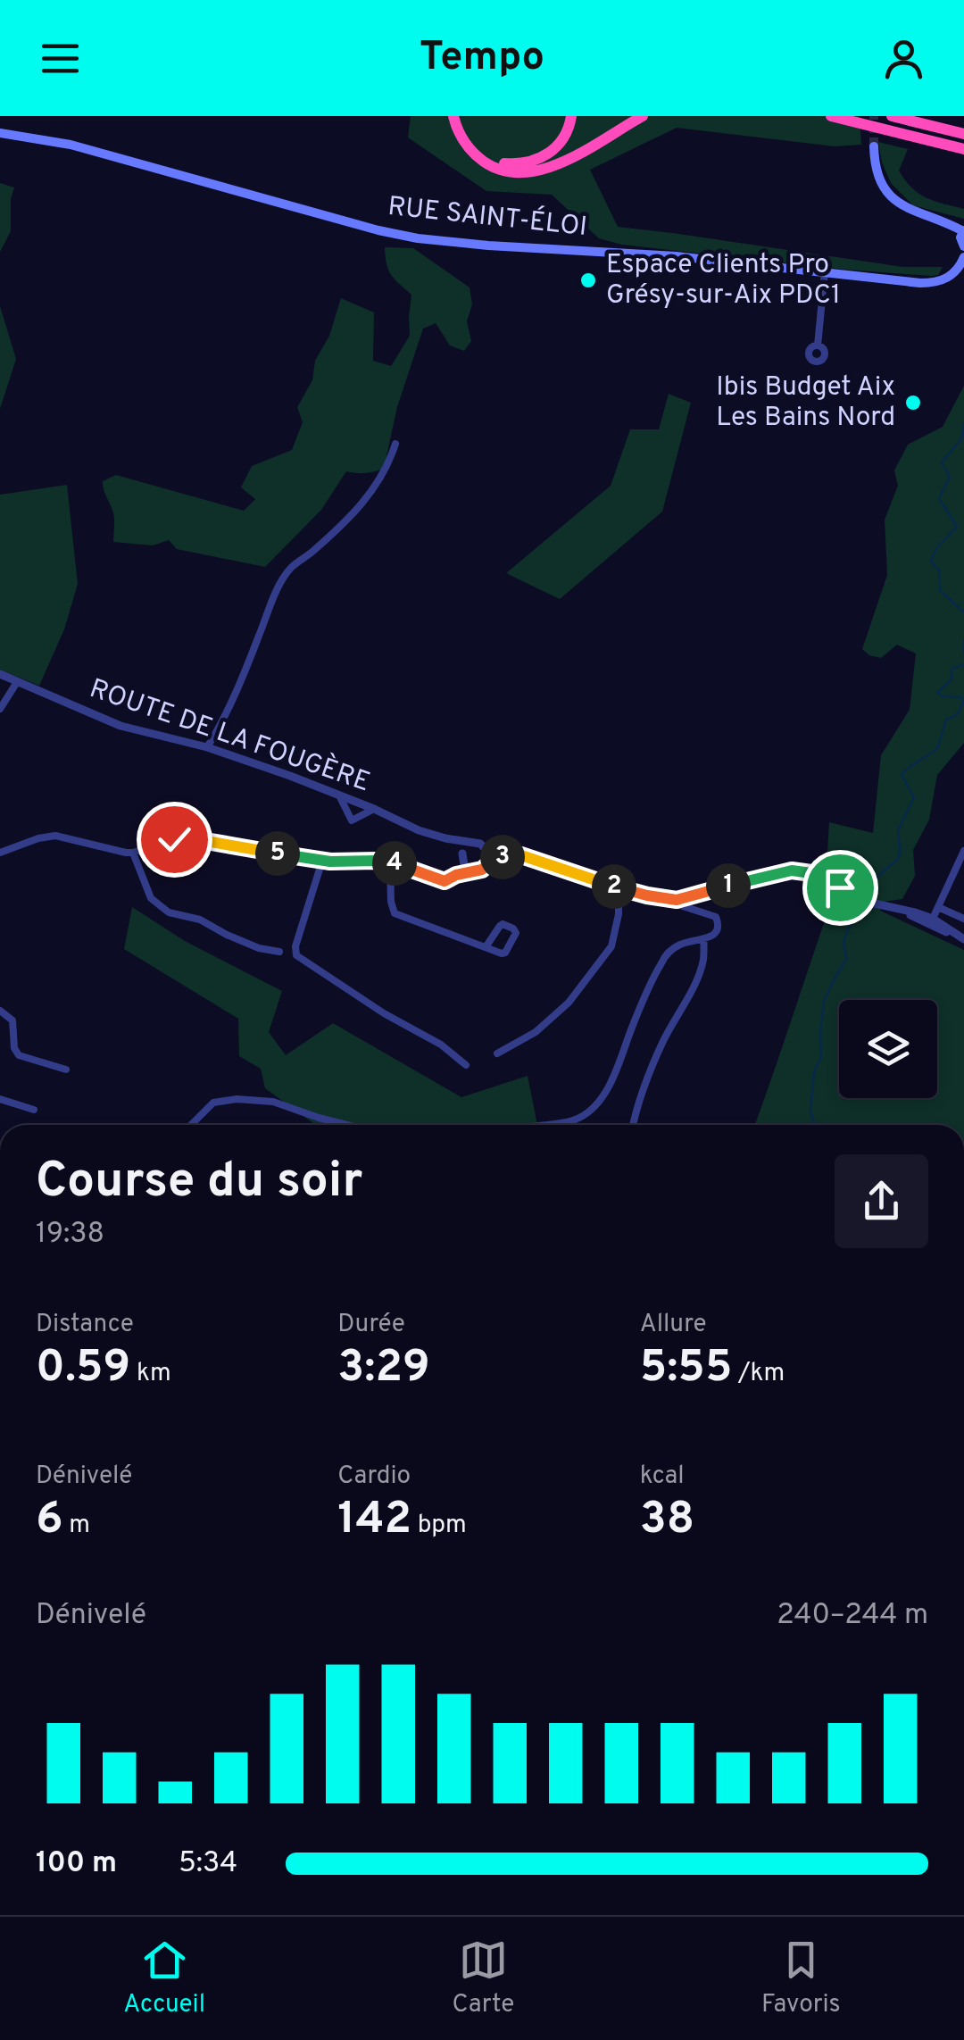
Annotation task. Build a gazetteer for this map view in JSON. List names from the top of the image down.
{
  "streets": {
    "main road": ["RUE SAINT-ÉLOI"],
    "street": ["ROUTE DE LA FOUGÈRE"]
  },
  "places": ["Espace Clients Pro Grésy-sur-Aix PDC1", "Ibis Budget Aix Les Bains Nord"],
  "page": {
    "header": "Tempo",
    "pins": [
      "5",
      "3",
      "4",
      "1",
      "2"
    ],
    "heading": ["Course du soir", "19:38"],
    "stats": [
      ["Distance", "0.59 km"],
      ["Durée", "3:29"],
      ["Allure", "5:55 /km"],
      ["Dénivelé", "6 m"],
      ["Cardio", "142 bpm"],
      ["kcal", "38"]
    ],
    "chart": ["Dénivelé", "240–244 m"],
    "list": [
      {
        "name": "100 m",
        "note": "5:34"
      }
    ],
    "tabs": ["Accueil", "Carte", "Favoris"]
  }
}
